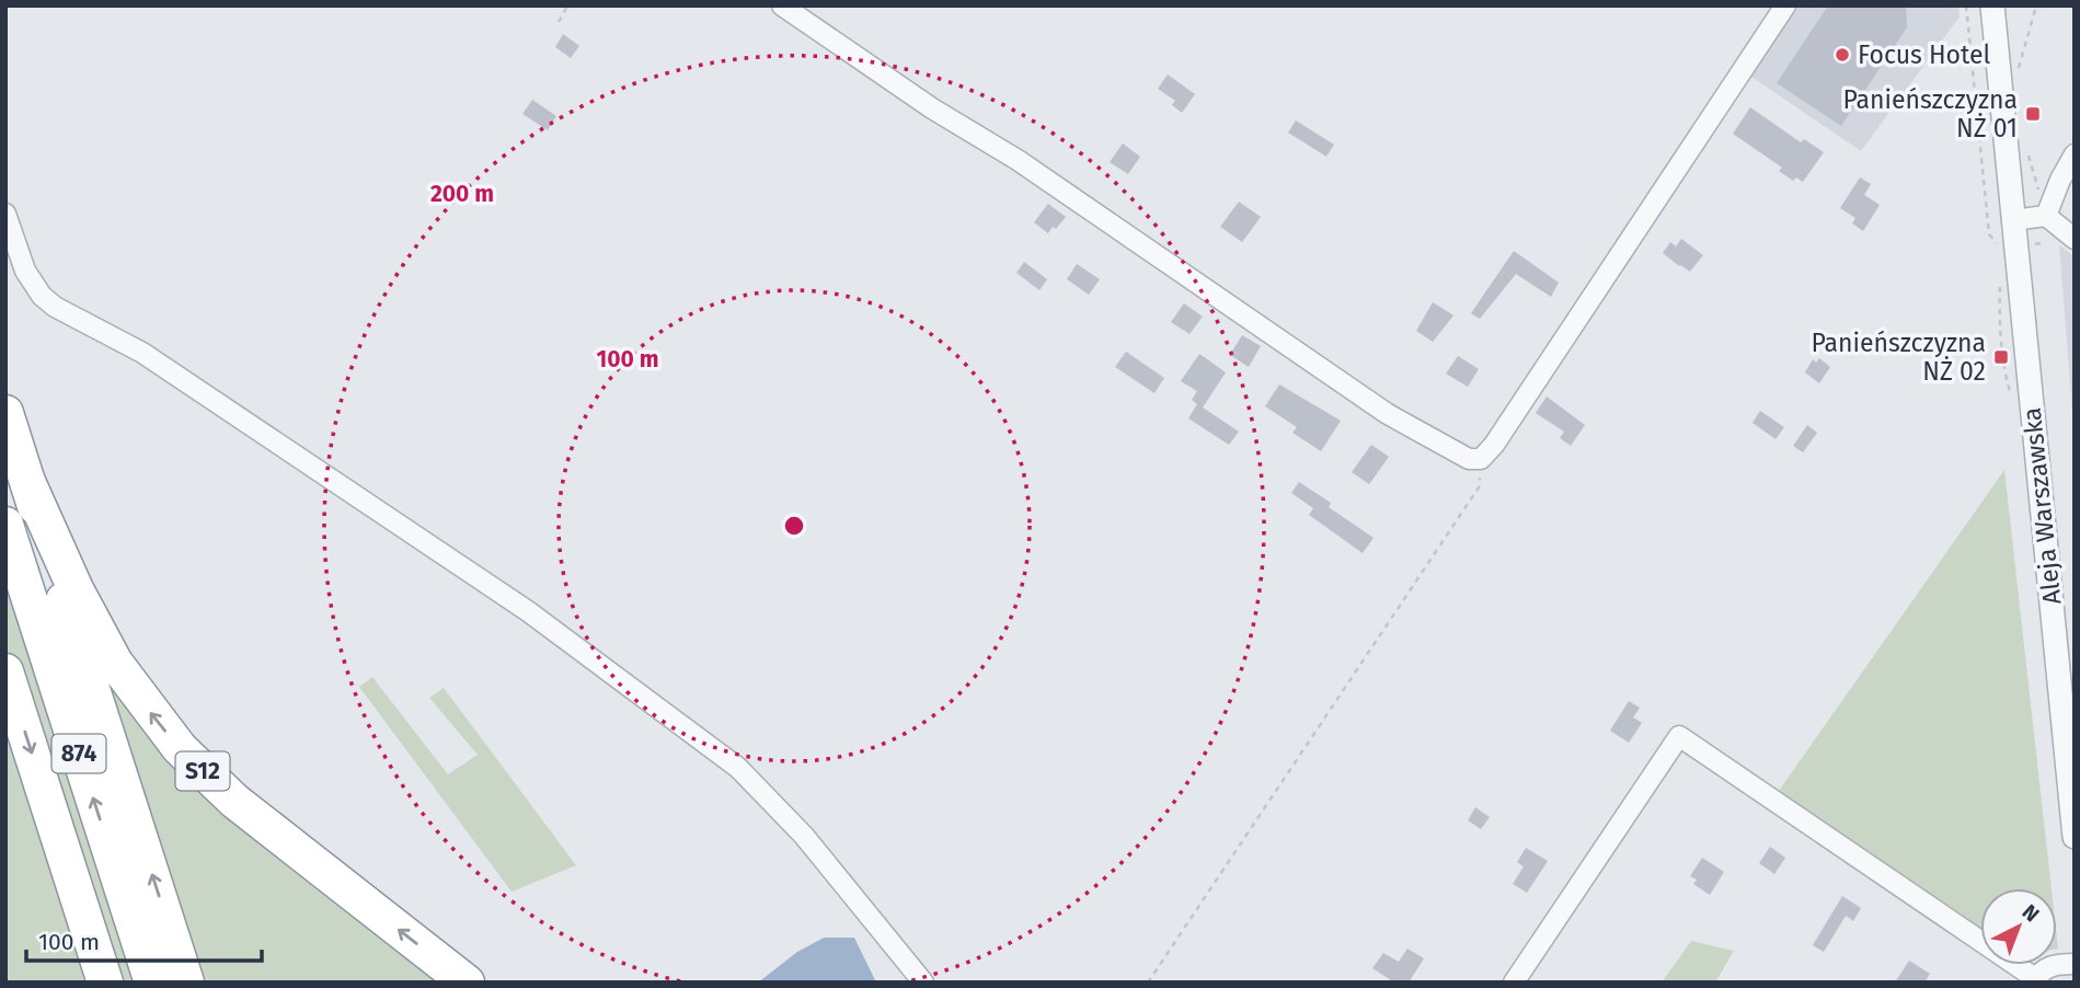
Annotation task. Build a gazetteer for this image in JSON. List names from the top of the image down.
{
  "streets": {
    "highway": ["874", "S12"],
    "street": ["Aleja Warszawska"]
  },
  "places": {
    "other": ["Focus Hotel"],
    "transit": ["Panieńszczyzna NŻ 01", "Panieńszczyzna NŻ 02"]
  },
  "scale_bar": "100 m",
  "north": "top right",
  "rings": ["200 m", "100 m"]
}
